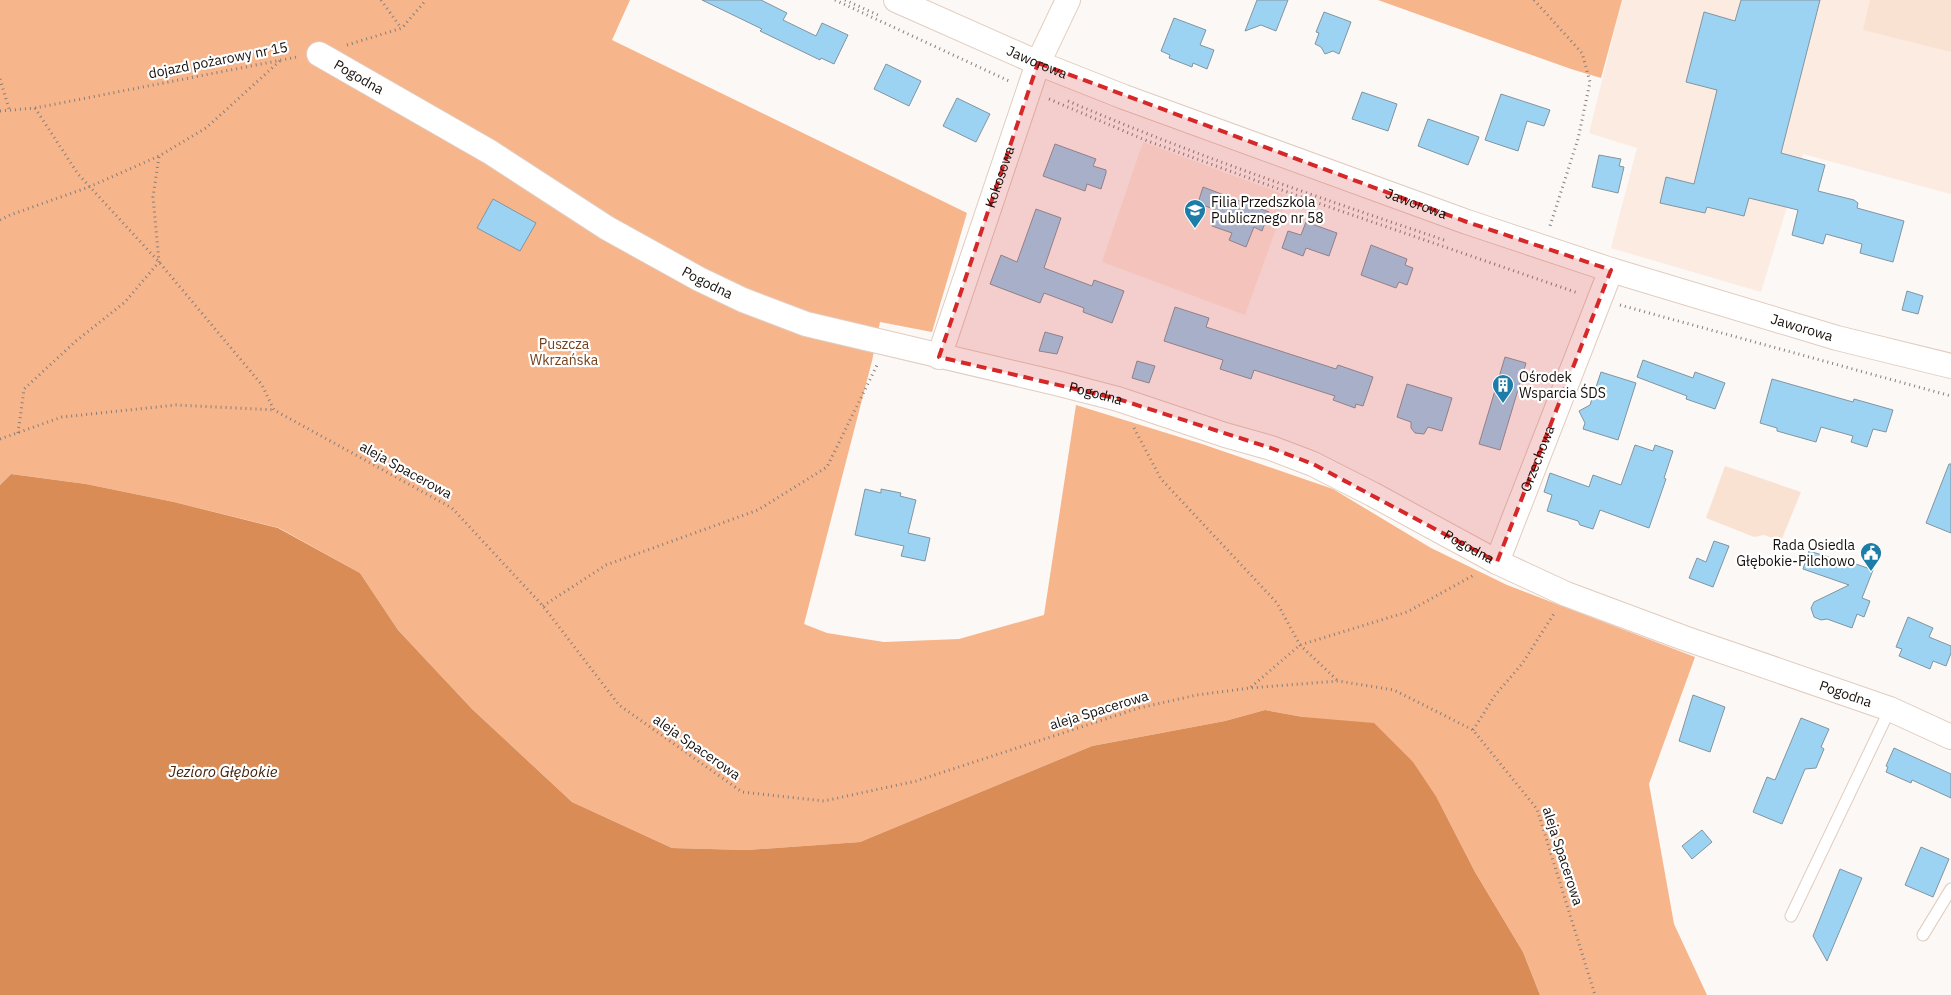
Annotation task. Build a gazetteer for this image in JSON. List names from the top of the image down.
{
  "streets": {
    "street": [
      "Jaworowa",
      "Pogodna",
      "Kokosowa",
      "Orzechowa"
    ],
    "path": ["dojazd pożarowy nr 15", "aleja Spacerowa"]
  },
  "crossings": [
    ["dojazd pożarowy nr 15", "Pogodna"],
    ["Jaworowa", "Kokosowa"],
    ["Jaworowa", "Orzechowa"],
    ["Pogodna", "Kokosowa"],
    ["Pogodna", "Orzechowa"]
  ],
  "water": ["Jezioro Głębokie"],
  "parks": ["Puszcza Wkrzańska"],
  "places": {
    "school or university": ["Filia Przedszkola Publicznego nr 58"],
    "building": ["Ośrodek Wsparcia ŚDS"],
    "public building": ["Rada Osiedla Głębokie-Pilchowo"]
  }
}
